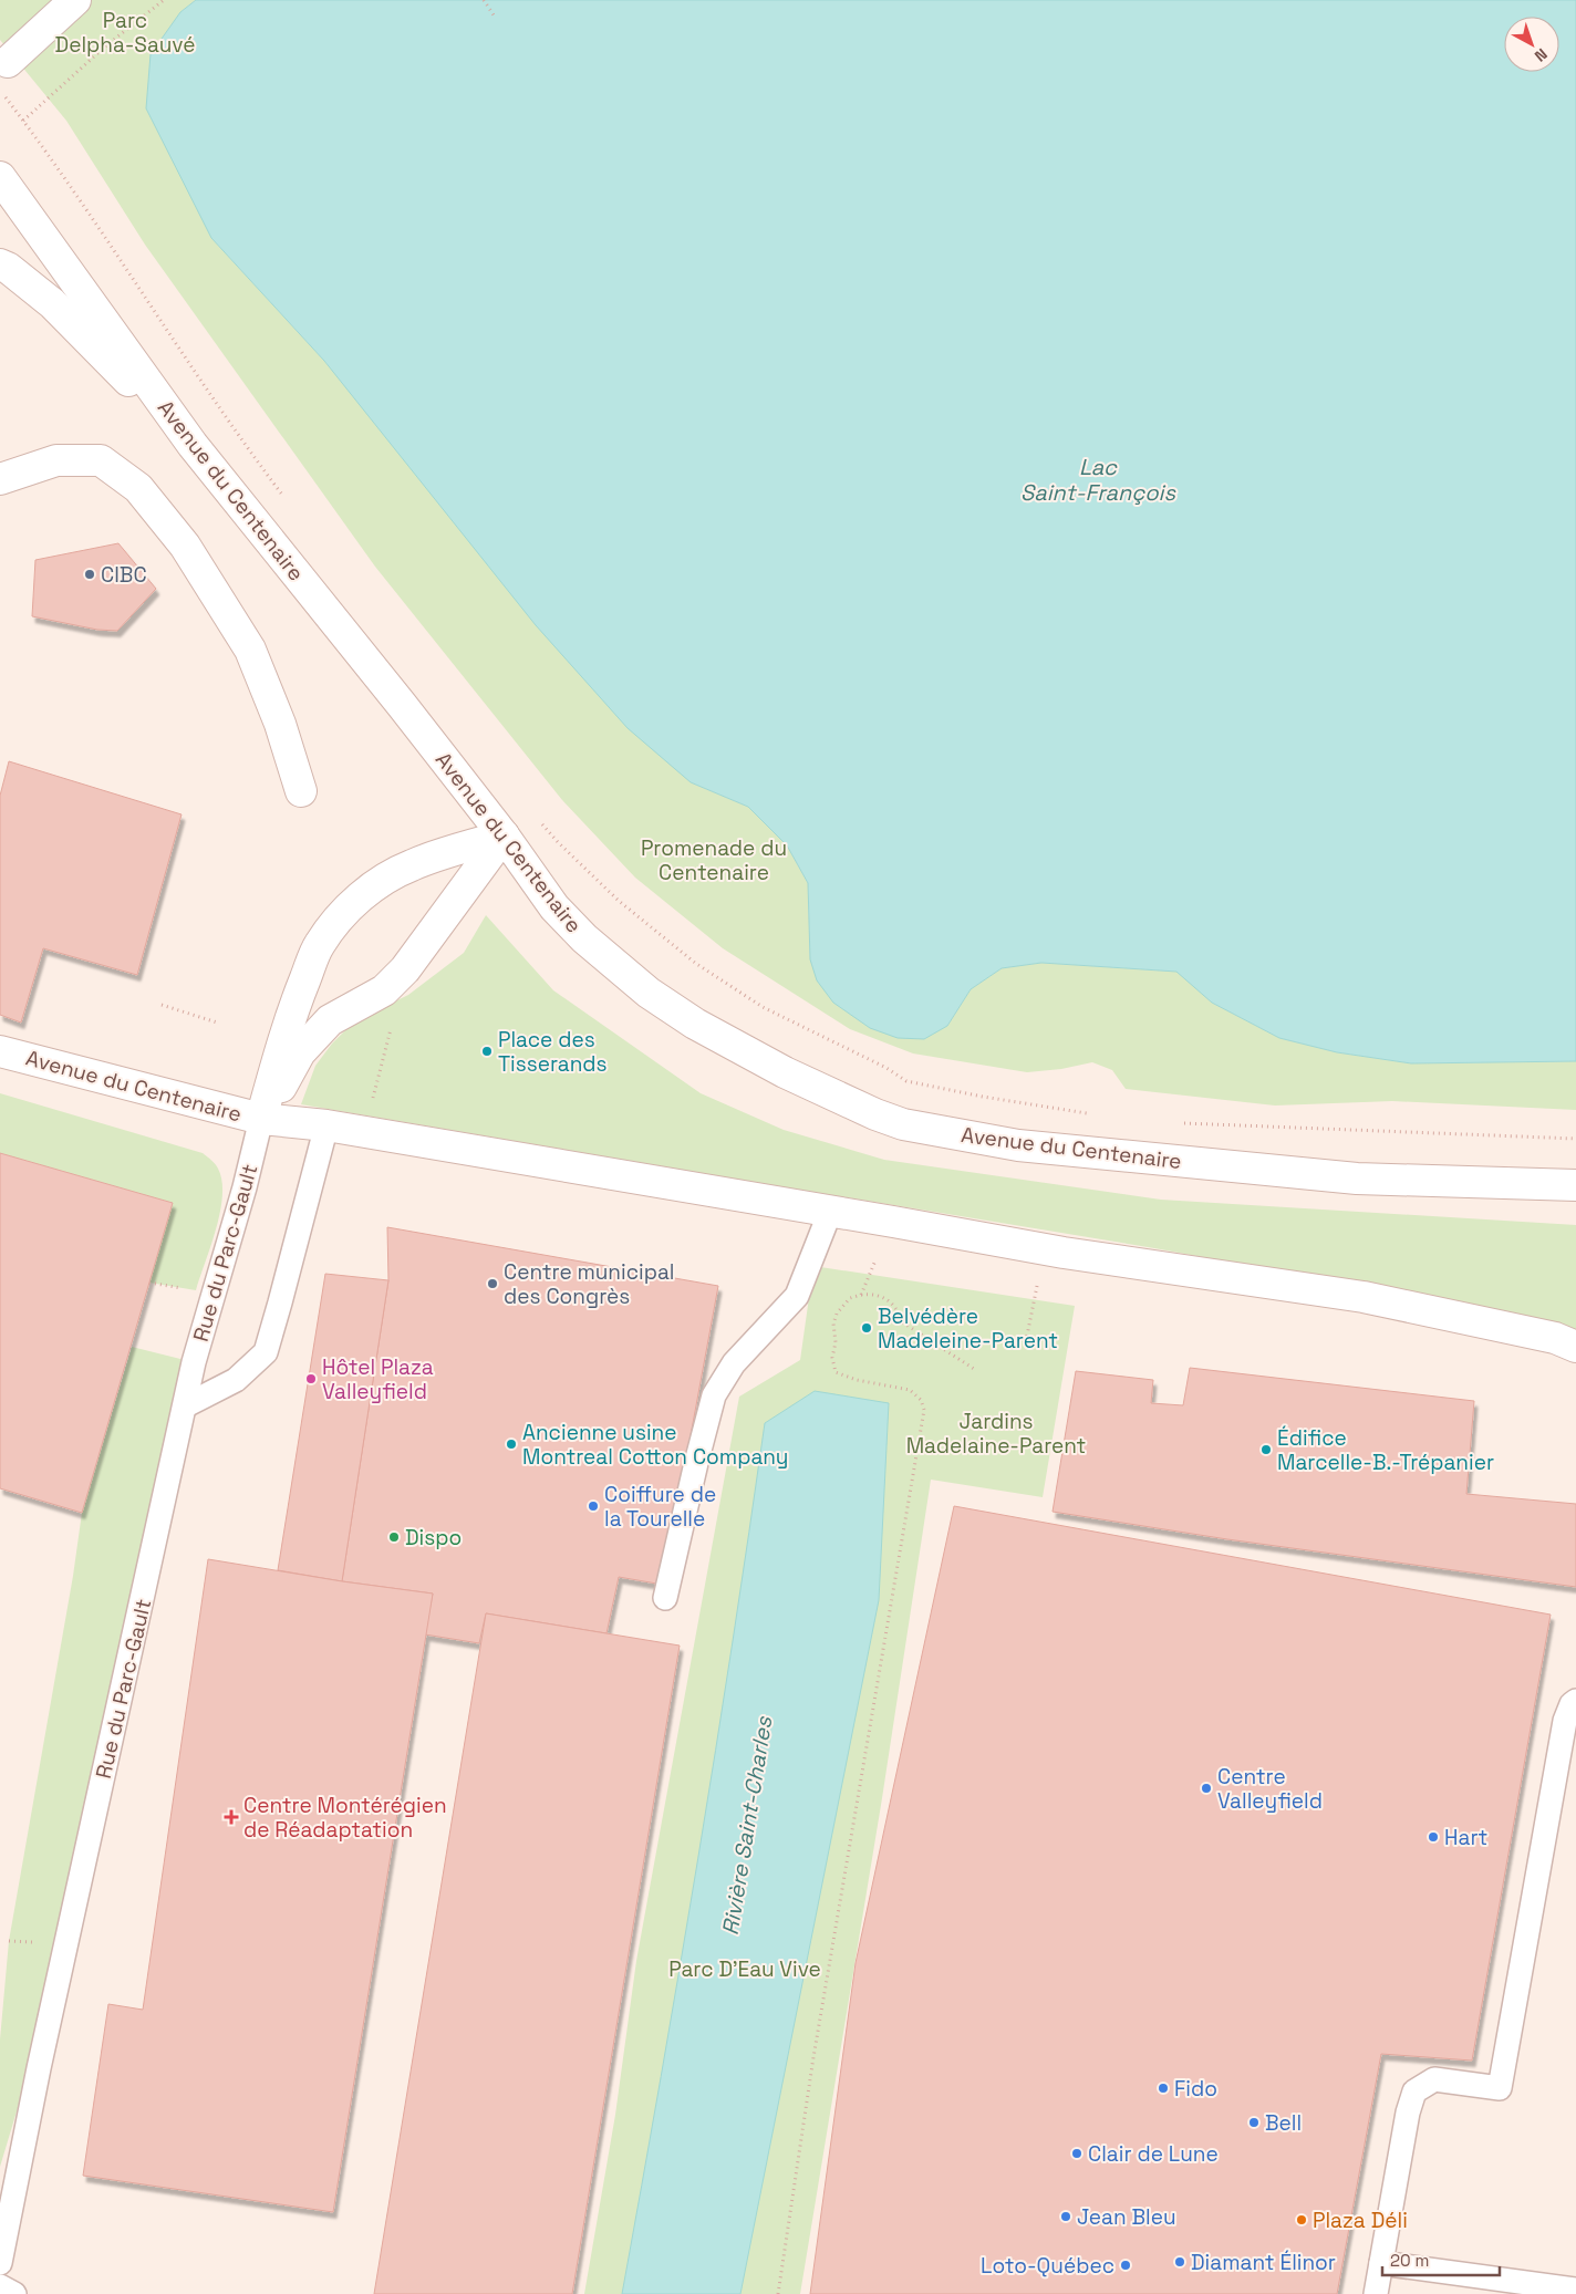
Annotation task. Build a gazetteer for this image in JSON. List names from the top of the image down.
{
  "streets": {
    "main road": ["Avenue du Centenaire"],
    "lane": ["Rue du Parc-Gault"]
  },
  "crossings": [
    ["Avenue du Centenaire", "Rue du Parc-Gault"]
  ],
  "water": ["Lac Saint-François", "Rivière Saint-Charles"],
  "parks": [
    "Parc Delpha-Sauvé",
    "Promenade du Centenaire",
    "Jardins Madelaine-Parent",
    "Parc D'Eau Vive"
  ],
  "places": {
    "other": [
      "CIBC",
      "Place des Tisserands",
      "Centre municipal des Congrès",
      "Belvédère Madeleine-Parent",
      "Hôtel Plaza Valleyfield",
      "Ancienne usine Montreal Cotton Company",
      "Édifice Marcelle-B.-Trépanier",
      "Coiffure de la Tourelle",
      "Dispo",
      "Centre Valleyfield",
      "Hart",
      "Fido",
      "Bell",
      "Clair de Lune",
      "Jean Bleu",
      "Plaza Déli",
      "Diamant Élinor",
      "Loto-Québec"
    ],
    "health": ["Centre Montérégien de Réadaptation"]
  },
  "scale_bar": "20 m",
  "north": "bottom right"
}
